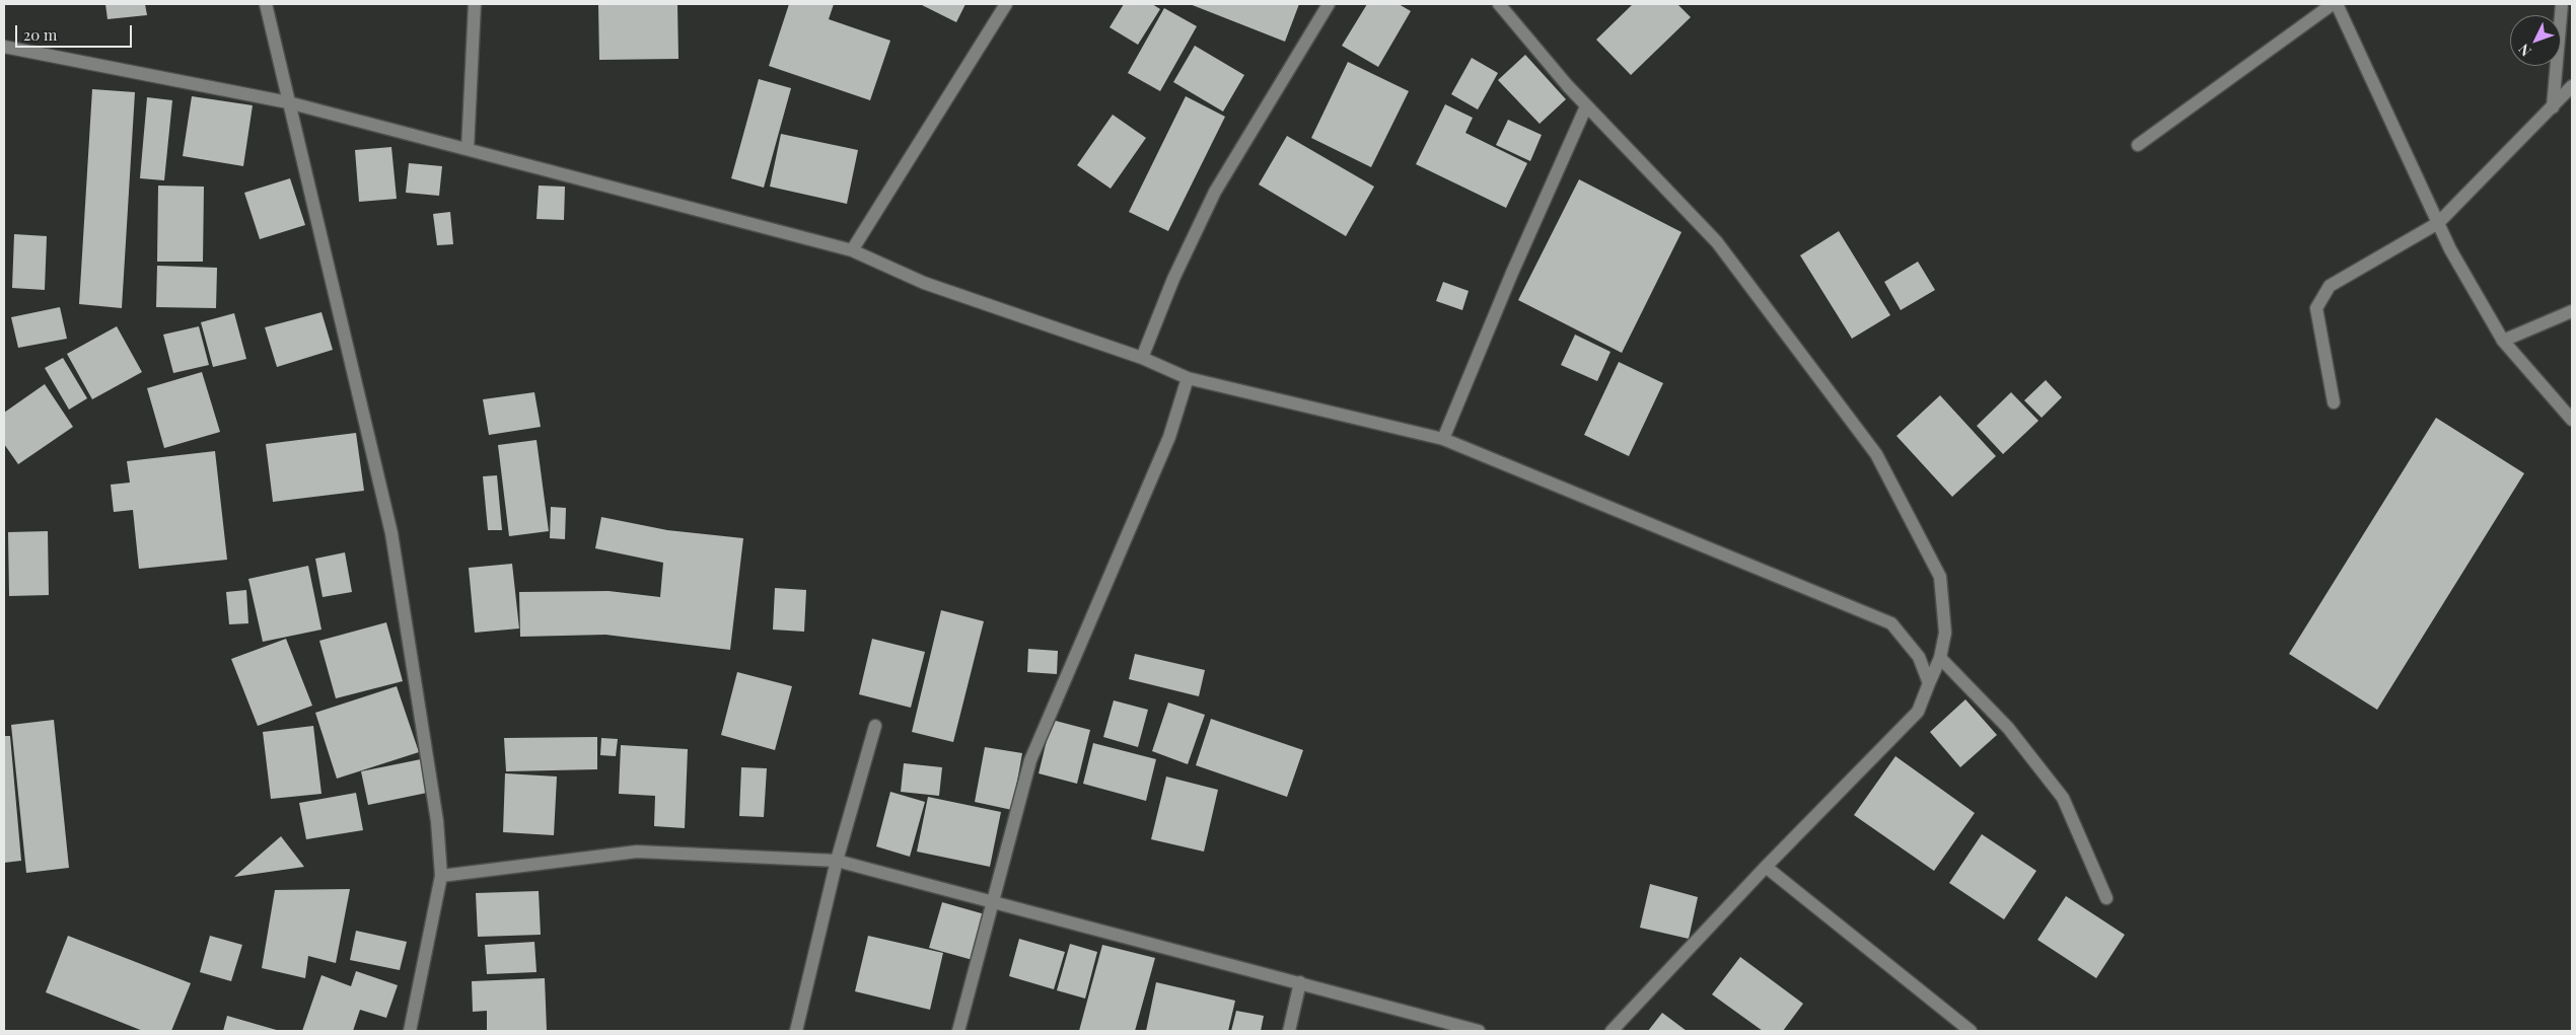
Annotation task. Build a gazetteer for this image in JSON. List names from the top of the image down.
{
  "scale_bar": "20 m",
  "north": "bottom left"
}
